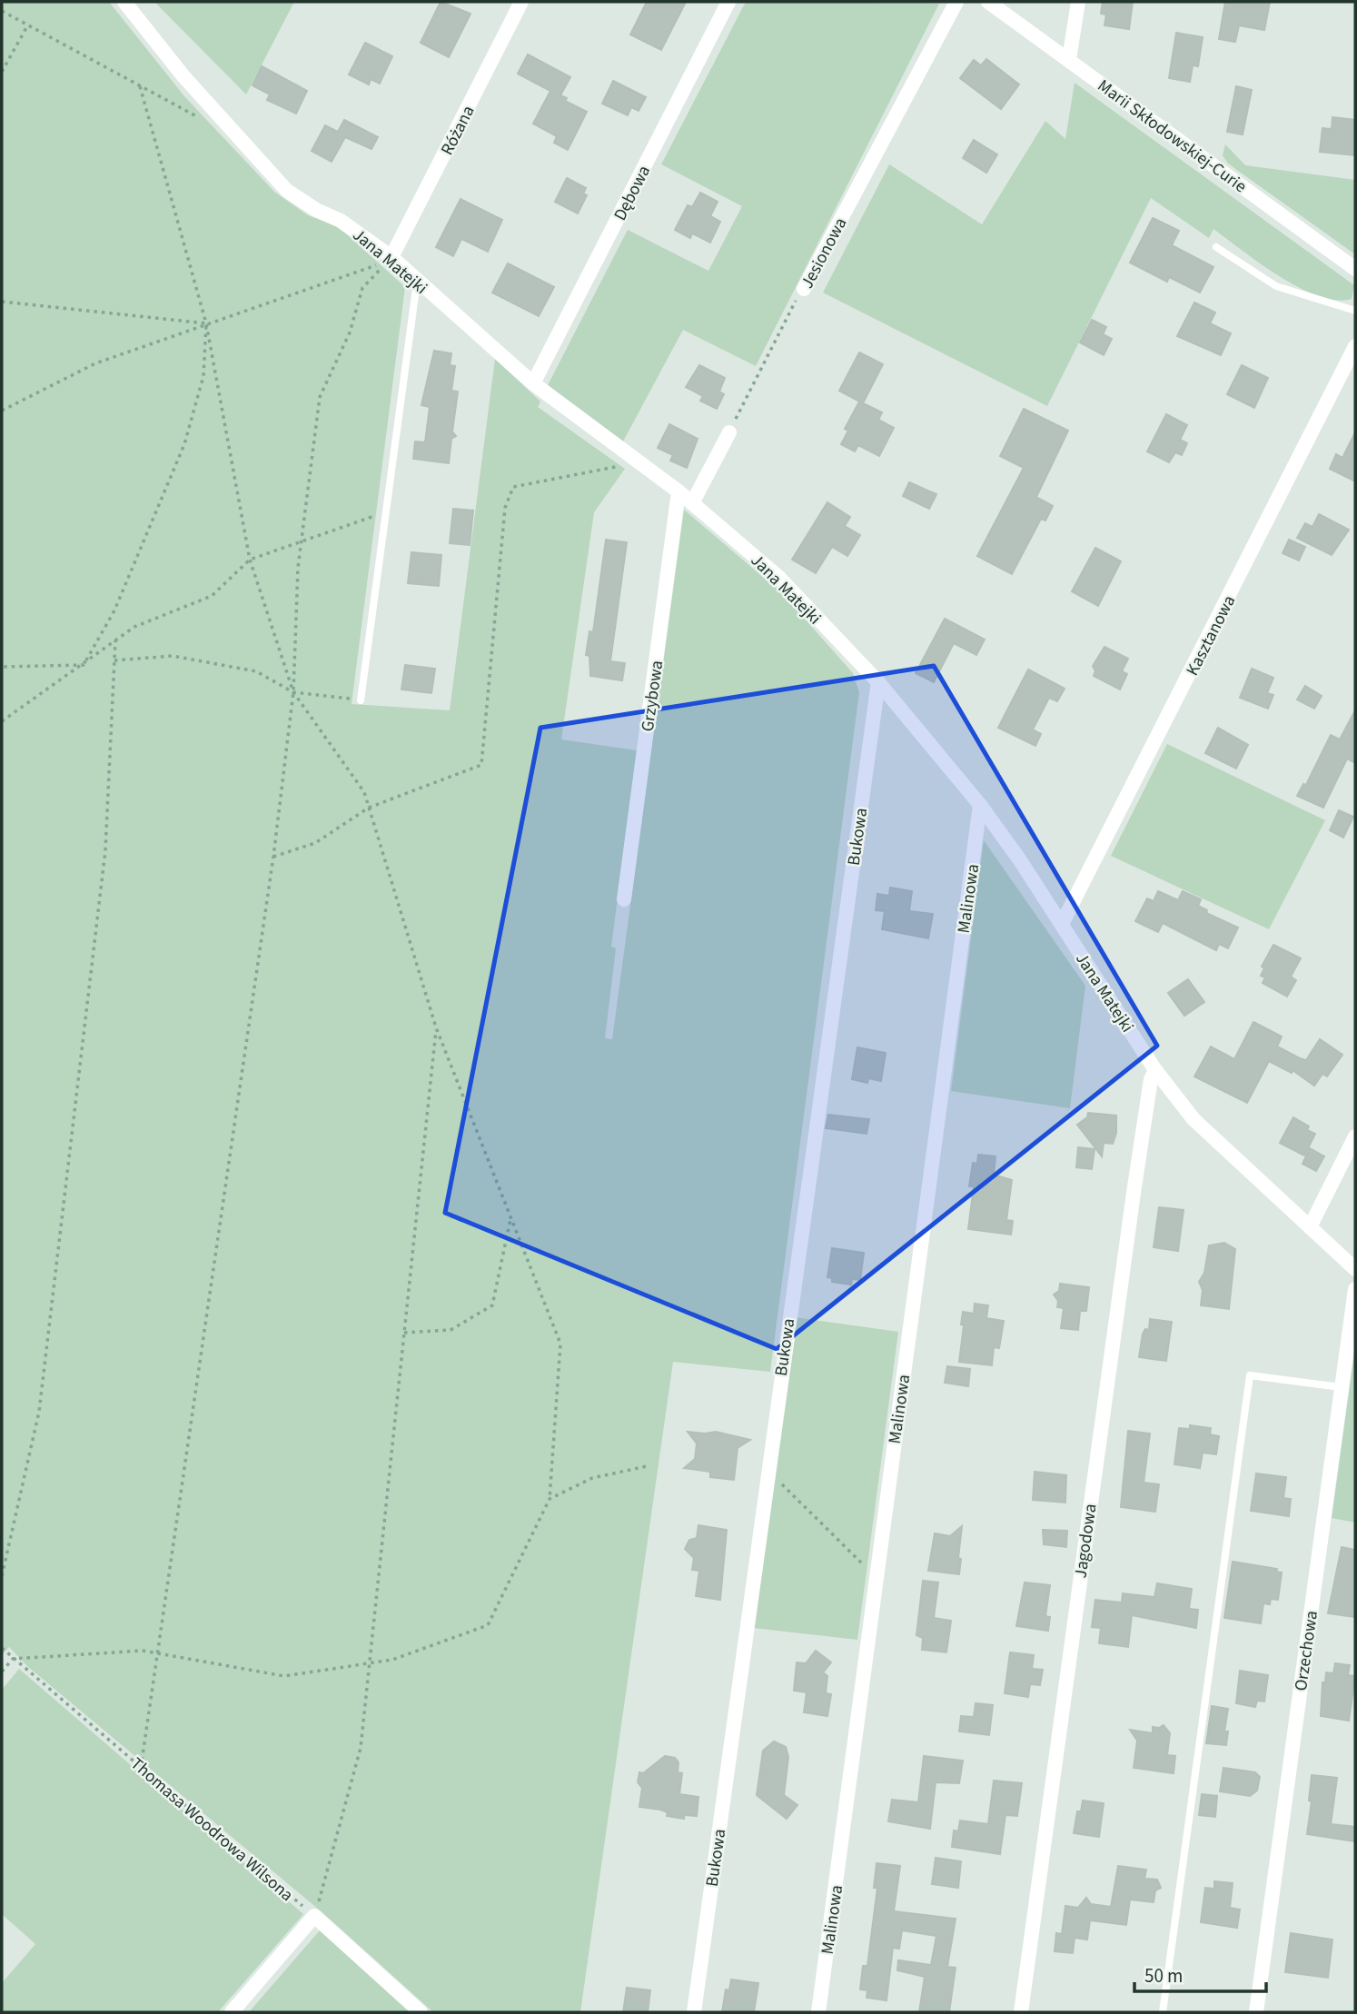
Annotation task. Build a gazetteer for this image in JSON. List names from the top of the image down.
{
  "streets": {
    "street": [
      "Różana",
      "Marii Skłodowskiej-Curie",
      "Dębowa",
      "Jesionowa",
      "Jana Matejki",
      "Kasztanowa",
      "Grzybowa",
      "Bukowa",
      "Malinowa",
      "Jagodowa",
      "Orzechowa"
    ],
    "path": ["Thomasa Woodrowa Wilsona"]
  },
  "crossings": [
    ["Różana", "Jana Matejki"],
    ["Dębowa", "Jana Matejki"],
    ["Jana Matejki", "Kasztanowa"],
    ["Jana Matejki", "Grzybowa"],
    ["Jana Matejki", "Bukowa"],
    ["Jana Matejki", "Malinowa"],
    ["Jana Matejki", "Jagodowa"]
  ],
  "scale_bar": "50 m"
}
